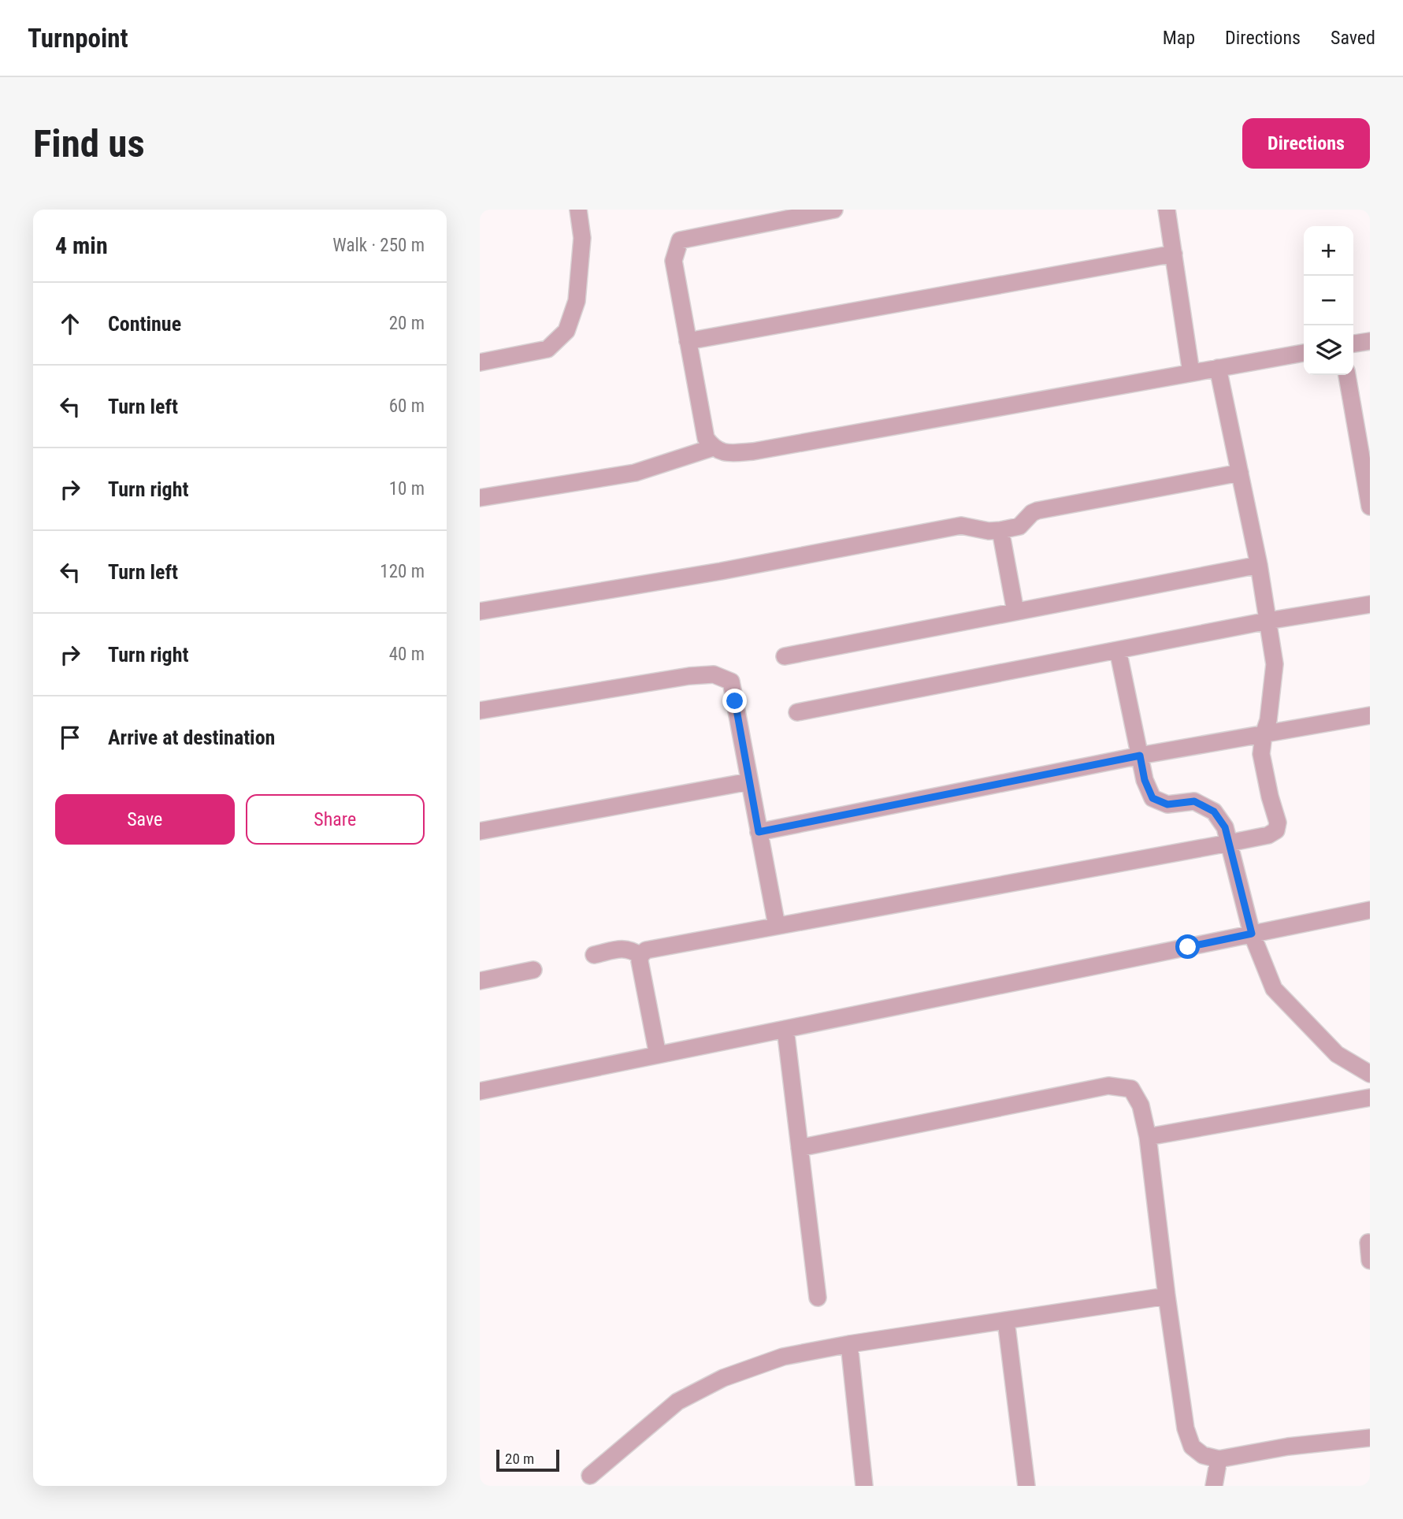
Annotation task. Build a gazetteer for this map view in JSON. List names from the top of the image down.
{
  "scale_bar": "20 m",
  "page": {
    "header": "Turnpoint",
    "nav": ["Map", "Directions", "Saved"],
    "buttons": [
      "Directions",
      ["Save", "Share"]
    ],
    "title": "Find us",
    "heading": ["4 min", "Walk · 250 m"],
    "map_buttons": ["+", "−"],
    "list": [
      ["Continue", "20 m"],
      ["Turn left", "60 m"],
      ["Turn right", "10 m"],
      ["Turn left", "120 m"],
      ["Turn right", "40 m"],
      "Arrive at destination"
    ],
    "scale": "20 m"
  }
}
